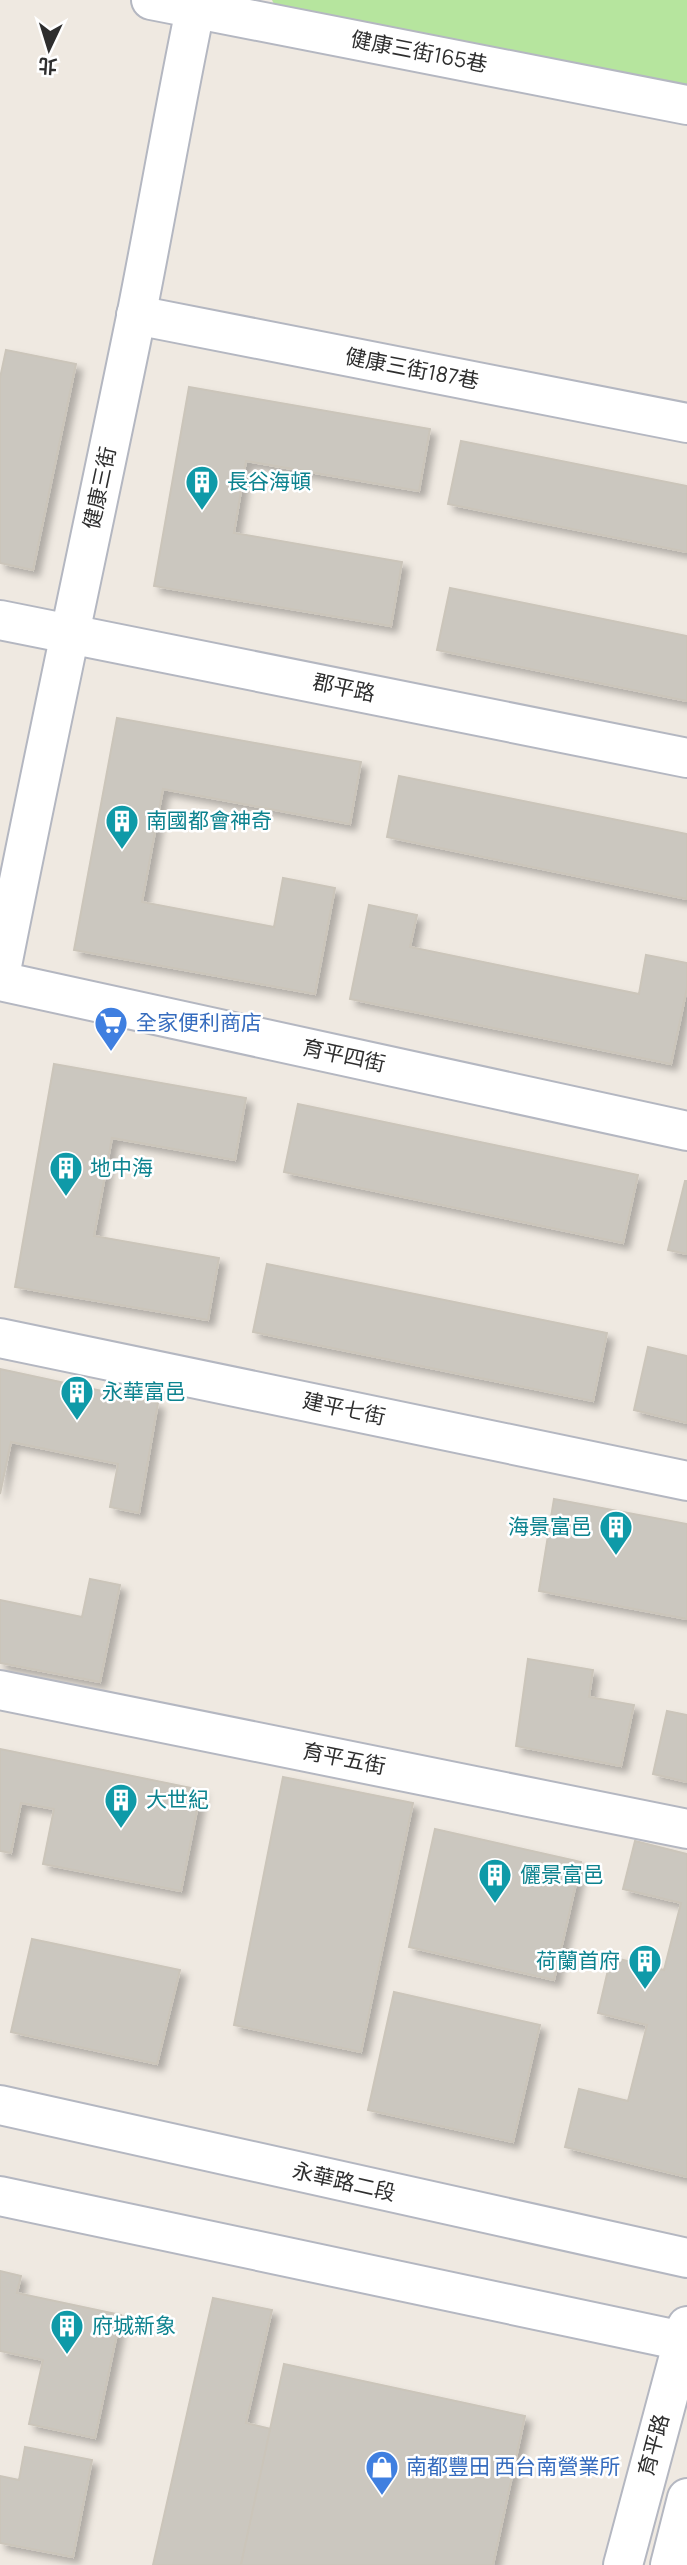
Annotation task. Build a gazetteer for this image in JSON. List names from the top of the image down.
{
  "streets": {
    "street": [
      "健康三街165巷",
      "健康三街187巷",
      "健康三街",
      "郡平路",
      "育平四街",
      "建平七街",
      "育平五街",
      "永華路二段",
      "育平路"
    ]
  },
  "crossings": [
    ["健康三街165巷", "健康三街"],
    ["健康三街187巷", "健康三街"],
    ["健康三街", "郡平路"],
    ["健康三街", "育平四街"]
  ],
  "places": {
    "building": [
      "長谷海頓",
      "南國都會神奇",
      "地中海",
      "永華富邑",
      "海景富邑",
      "大世紀",
      "儷景富邑",
      "荷蘭首府",
      "府城新象"
    ],
    "supermarket": ["全家便利商店"],
    "shop": ["南都豐田 西台南營業所"]
  },
  "north": "bottom"
}
